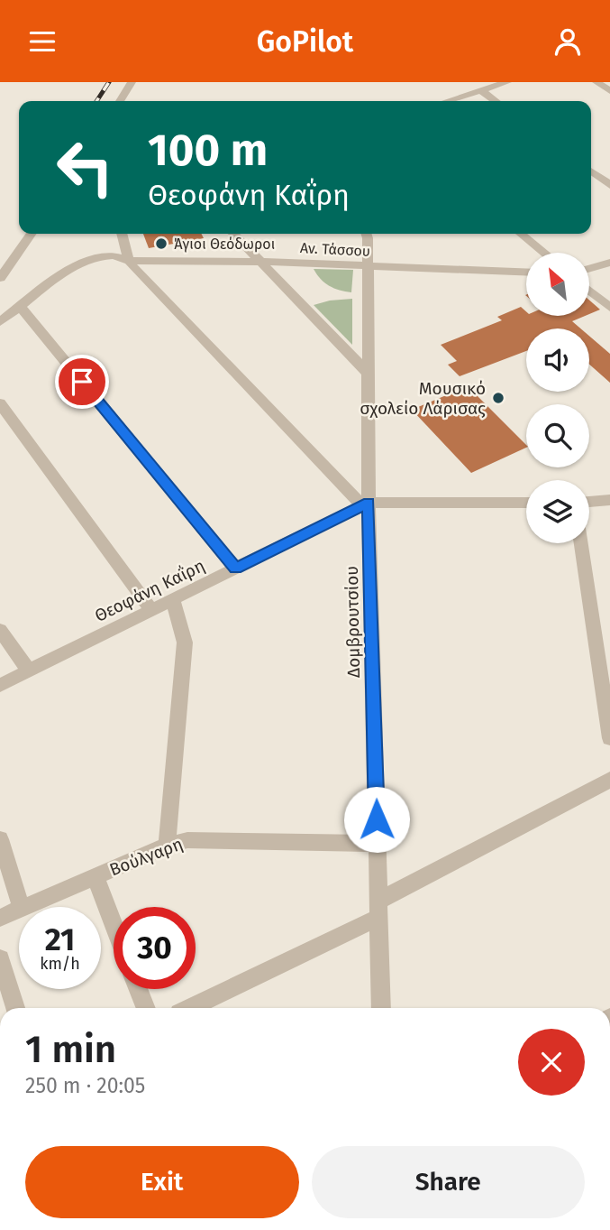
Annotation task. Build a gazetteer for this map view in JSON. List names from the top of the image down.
{
  "streets": {
    "street": [
      "Αν. Τάσσου",
      "Θεοφάνη Καΐρη",
      "Δομβρουτσίου",
      "Βούλγαρη"
    ]
  },
  "crossings": [
    ["Αν. Τάσσου", "Δομβρουτσίου"],
    ["Θεοφάνη Καΐρη", "Δομβρουτσίου"],
    ["Δομβρουτσίου", "Βούλγαρη"]
  ],
  "places": ["Άγιοι Θεόδωροι", "Μουσικό σχολείο Λάρισας"],
  "north": "top left",
  "page": {
    "header": "GoPilot",
    "turn": ["100 m", "Θεοφάνη Καΐρη"],
    "speed": "21 km/h",
    "limit": "30",
    "heading": ["1 min", "250 m · 20:05"],
    "buttons": ["Exit", "Share"]
  }
}
